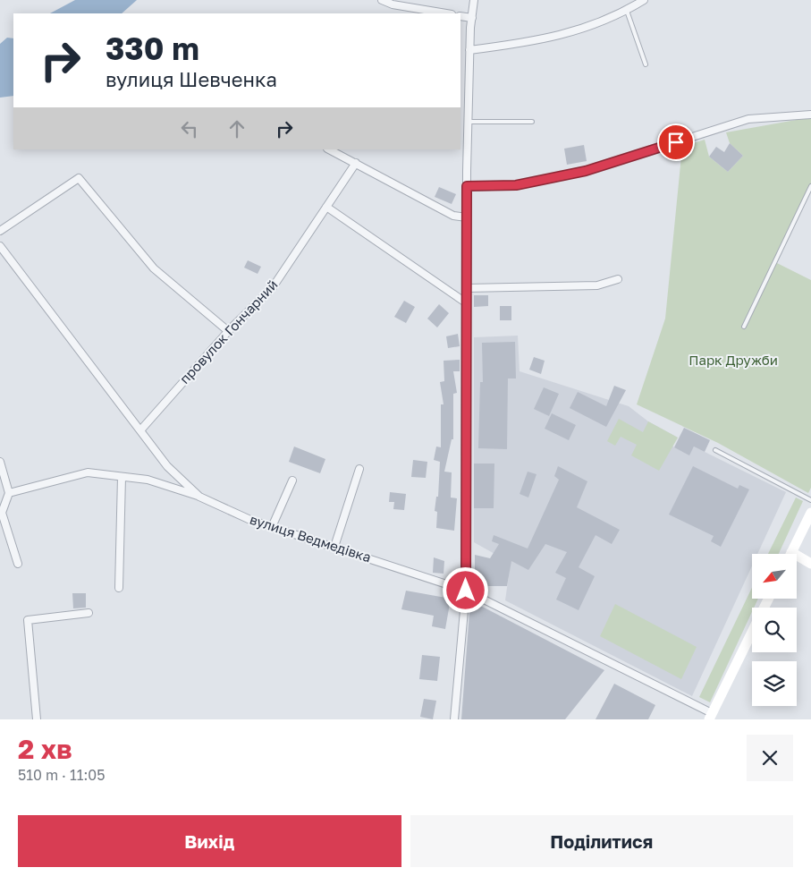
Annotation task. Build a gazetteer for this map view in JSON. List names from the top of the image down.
{
  "streets": {
    "street": ["провулок Гончарний", "вулиця Ведмедівка"]
  },
  "crossings": [
    ["провулок Гончарний", "вулиця Ведмедівка"]
  ],
  "parks": ["Парк Дружби"],
  "north": "bottom left",
  "page": {
    "turn": ["330 m", "вулиця Шевченка"],
    "heading": ["2 хв", "510 m · 11:05"],
    "buttons": ["Вихід", "Поділитися"]
  }
}
